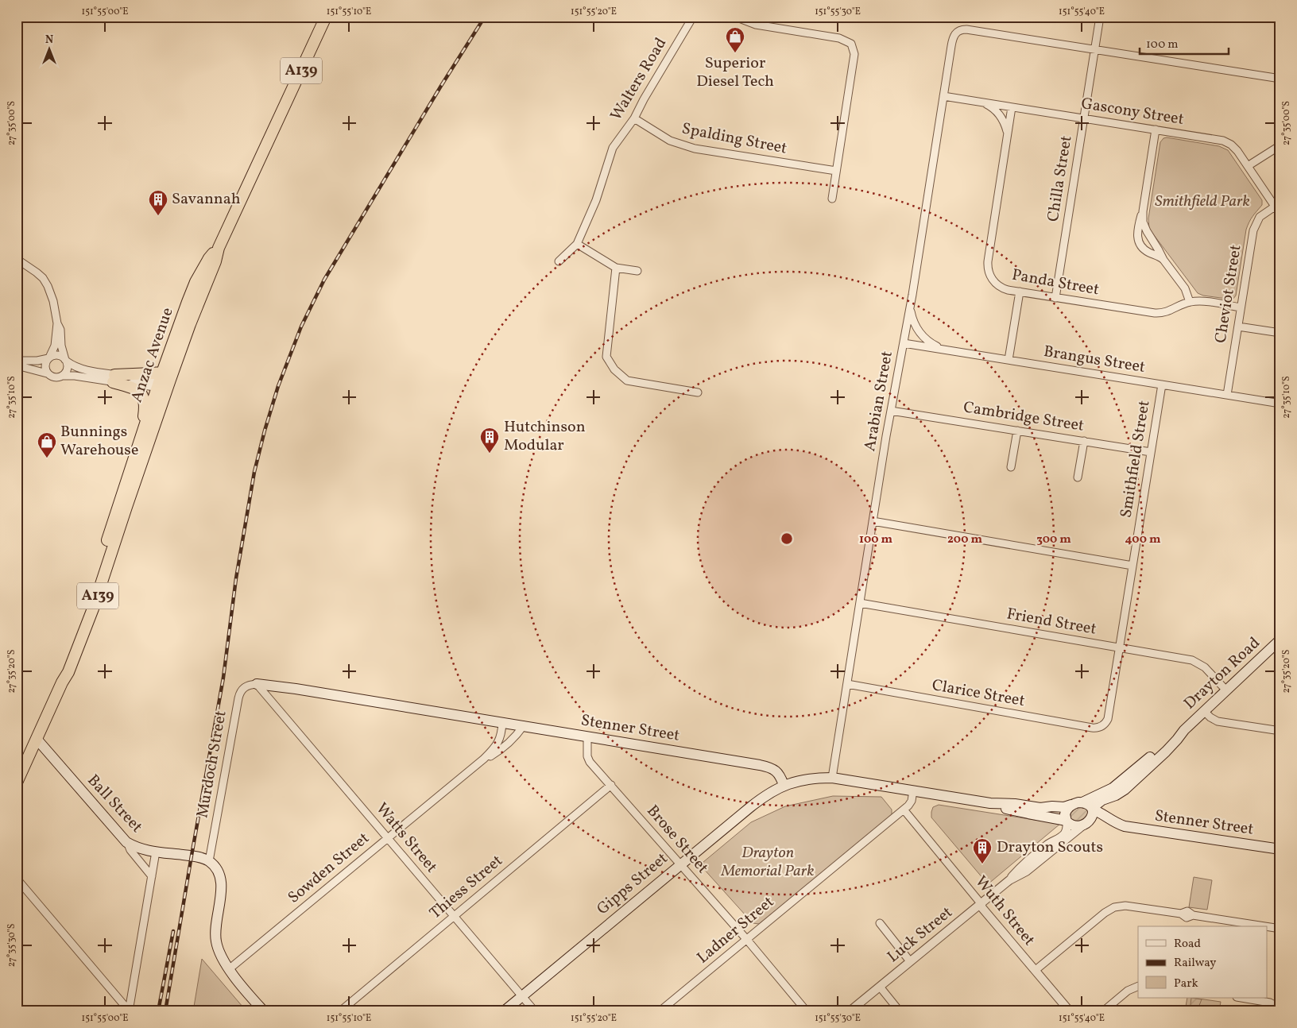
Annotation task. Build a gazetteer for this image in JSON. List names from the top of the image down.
{
  "streets": {
    "highway": ["A139", "Anzac Avenue"],
    "main road": [
      "Drayton Road",
      "Stenner Street",
      "Ball Street",
      "Gipps Street"
    ],
    "street": [
      "Walters Road",
      "Gascony Street",
      "Spalding Street",
      "Chilla Street",
      "Panda Street",
      "Cheviot Street",
      "Brangus Street",
      "Arabian Street",
      "Cambridge Street",
      "Smithfield Street",
      "Friend Street",
      "Clarice Street",
      "Murdoch Street",
      "Watts Street",
      "Brose Street",
      "Sowden Street",
      "Thiess Street",
      "Wuth Street",
      "Ladner Street",
      "Luck Street"
    ]
  },
  "crossings": [
    ["Walters Road", "Spalding Street"],
    ["Gascony Street", "Chilla Street"],
    ["Gascony Street", "Panda Street"],
    ["Gascony Street", "Cheviot Street"],
    ["Gascony Street", "Arabian Street"],
    ["Chilla Street", "Panda Street"],
    ["Chilla Street", "Arabian Street"],
    ["Panda Street", "Cheviot Street"],
    ["Cheviot Street", "Brangus Street"],
    ["Anzac Avenue", "Ball Street"],
    ["Brangus Street", "Arabian Street"],
    ["Brangus Street", "Smithfield Street"],
    ["Arabian Street", "Cambridge Street"],
    ["Arabian Street", "Friend Street"],
    ["Arabian Street", "Clarice Street"],
    ["Cambridge Street", "Smithfield Street"],
    ["Smithfield Street", "Friend Street"],
    ["Smithfield Street", "Clarice Street"],
    ["Friend Street", "Drayton Road"],
    ["Drayton Road", "Stenner Street"],
    ["Drayton Road", "Luck Street"],
    ["Stenner Street", "Murdoch Street"],
    ["Stenner Street", "Watts Street"],
    ["Stenner Street", "Brose Street"],
    ["Stenner Street", "Sowden Street"],
    ["Stenner Street", "Gipps Street"],
    ["Stenner Street", "Luck Street"],
    ["Murdoch Street", "Ball Street"],
    ["Murdoch Street", "Watts Street"],
    ["Watts Street", "Sowden Street"],
    ["Watts Street", "Gipps Street"],
    ["Watts Street", "Thiess Street"],
    ["Brose Street", "Gipps Street"],
    ["Brose Street", "Thiess Street"],
    ["Brose Street", "Ladner Street"],
    ["Wuth Street", "Ladner Street"],
    ["Wuth Street", "Luck Street"]
  ],
  "parks": ["Smithfield Park", "Drayton Memorial Park"],
  "places": {
    "shop": ["Superior Diesel Tech", "Bunnings Warehouse"],
    "building": ["Savannah", "Hutchinson Modular", "Drayton Scouts"]
  },
  "legend": ["Road", "Railway", "Park"],
  "scale_bar": "100 m",
  "north": "top",
  "coordinates": [
    "151°55'00\"E",
    "151°55'10\"E",
    "151°55'20\"E",
    "151°55'30\"E",
    "151°55'40\"E",
    "27°35'00\"S",
    "27°35'10\"S",
    "27°35'20\"S",
    "27°35'30\"S"
  ],
  "rings": [
    "100 m",
    "200 m",
    "300 m",
    "400 m"
  ]
}
